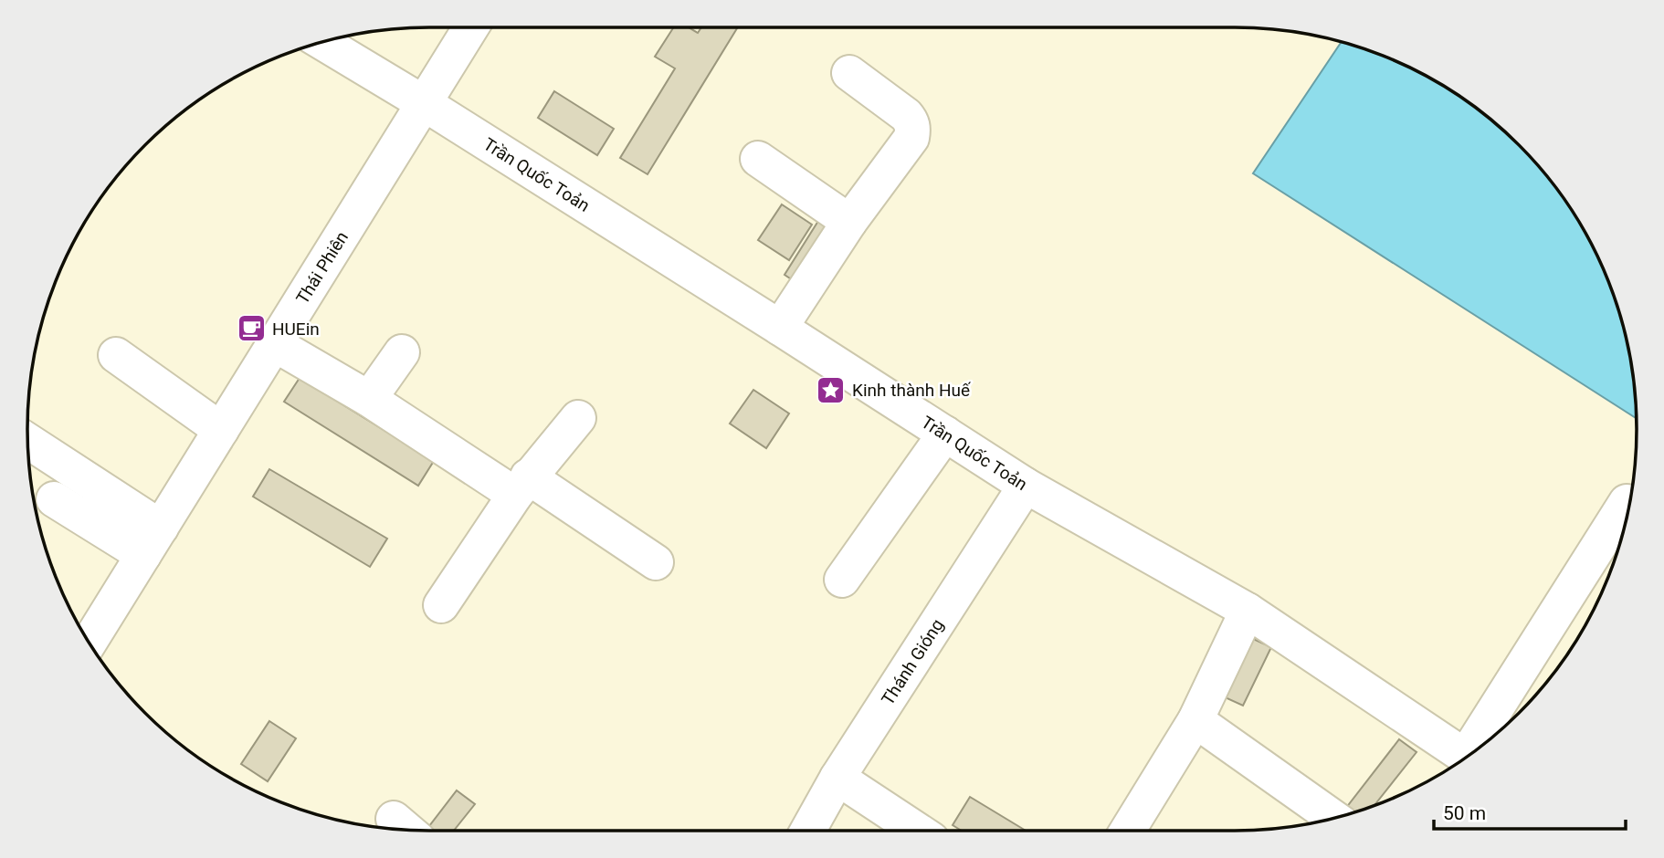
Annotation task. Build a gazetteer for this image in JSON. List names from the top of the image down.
{
  "streets": {
    "street": ["Trần Quốc Toản", "Thái Phiên", "Thánh Gióng"]
  },
  "crossings": [
    ["Trần Quốc Toản", "Thái Phiên"],
    ["Trần Quốc Toản", "Thánh Gióng"]
  ],
  "places": {
    "cafe": ["HUEin"],
    "place": ["Kinh thành Huế"]
  },
  "scale_bar": "50 m"
}
